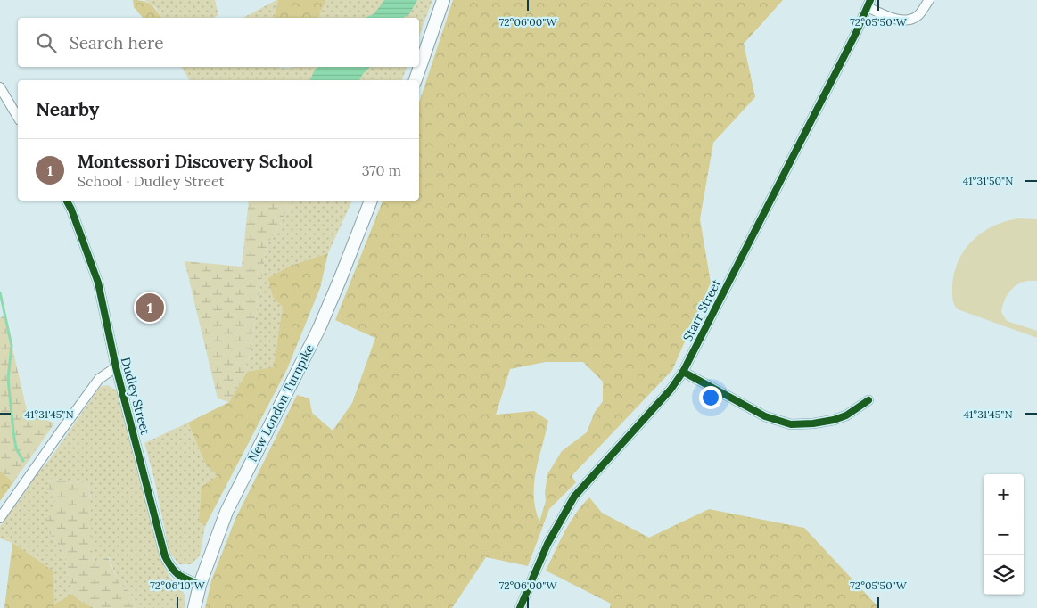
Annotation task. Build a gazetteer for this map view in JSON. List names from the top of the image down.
{
  "streets": {
    "main road": ["New London Turnpike"],
    "street": ["Starr Street", "Dudley Street"]
  },
  "crossings": [
    ["Dudley Street", "New London Turnpike"]
  ],
  "page": {
    "search": "Search here",
    "heading": "Nearby",
    "list": [
      {
        "mark": "1",
        "name": "Montessori Discovery School",
        "note": "School · Dudley Street",
        "value": "370 m"
      }
    ],
    "pins": "1",
    "map_buttons": ["+", "−"]
  },
  "coordinates": [
    "72°06'00\"W",
    "72°05'50\"W",
    "41°31'50\"N",
    "41°31'45\"N",
    "72°06'10\"W"
  ]
}
